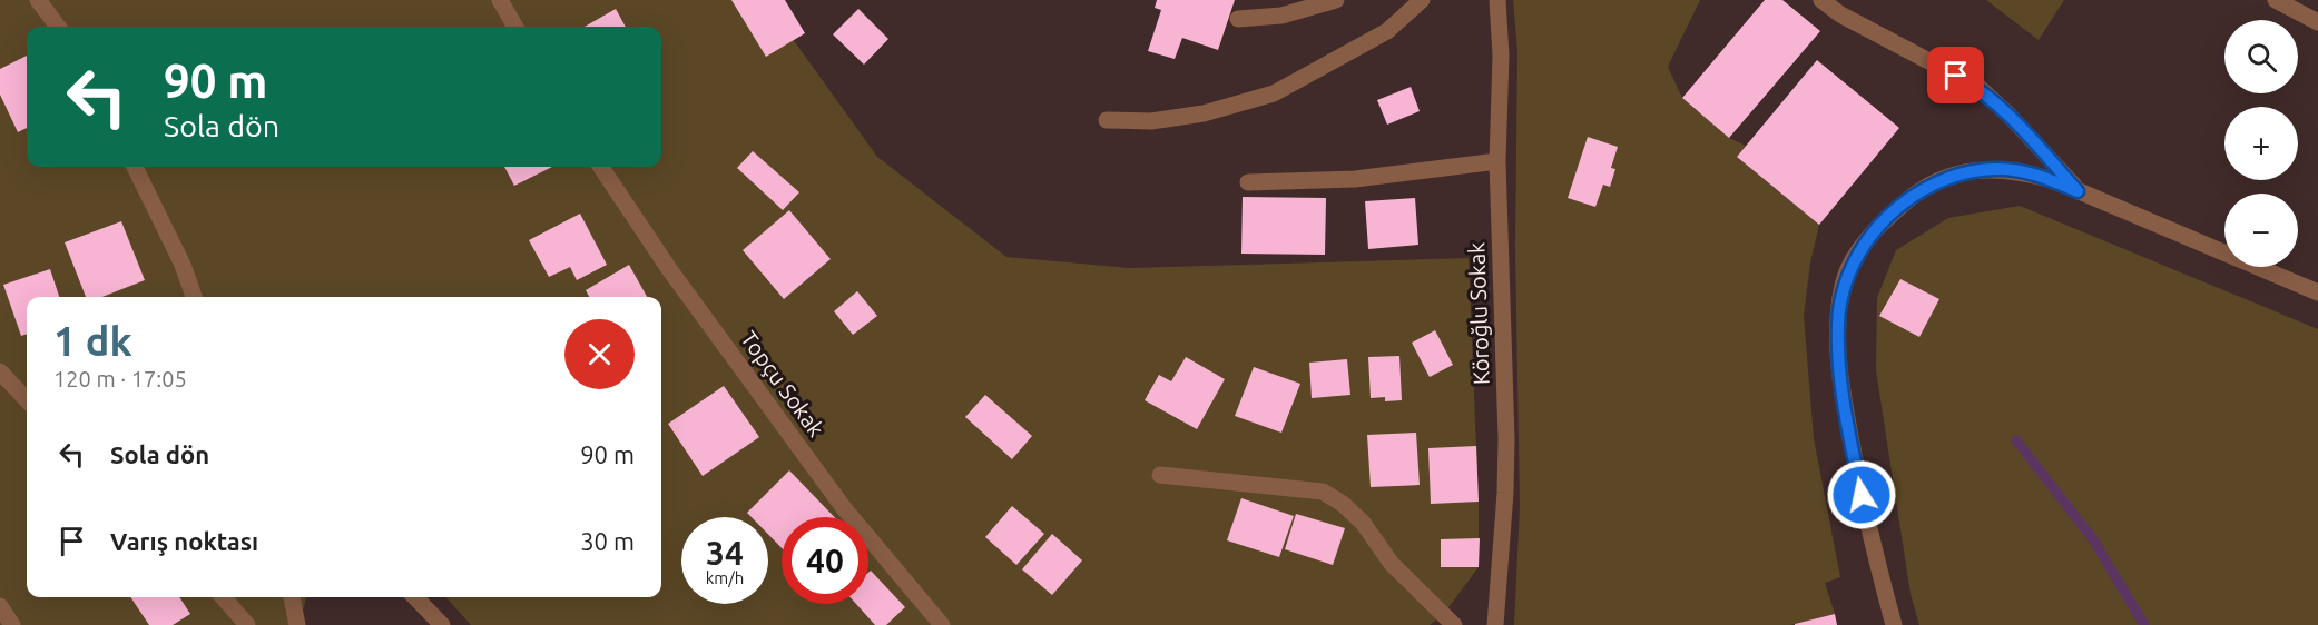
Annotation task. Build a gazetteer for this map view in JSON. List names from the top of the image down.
{
  "streets": {
    "street": ["Köroğlu Sokak", "Topçu Sokak"]
  },
  "page": {
    "map_buttons": ["+", "−"],
    "turn": ["90 m", "Sola dön"],
    "heading": ["1 dk", "120 m · 17:05"],
    "list": [
      {
        "name": "Sola dön",
        "value": "90 m"
      },
      {
        "name": "Varış noktası",
        "value": "30 m"
      }
    ],
    "speed": "34 km/h",
    "limit": "40"
  }
}
